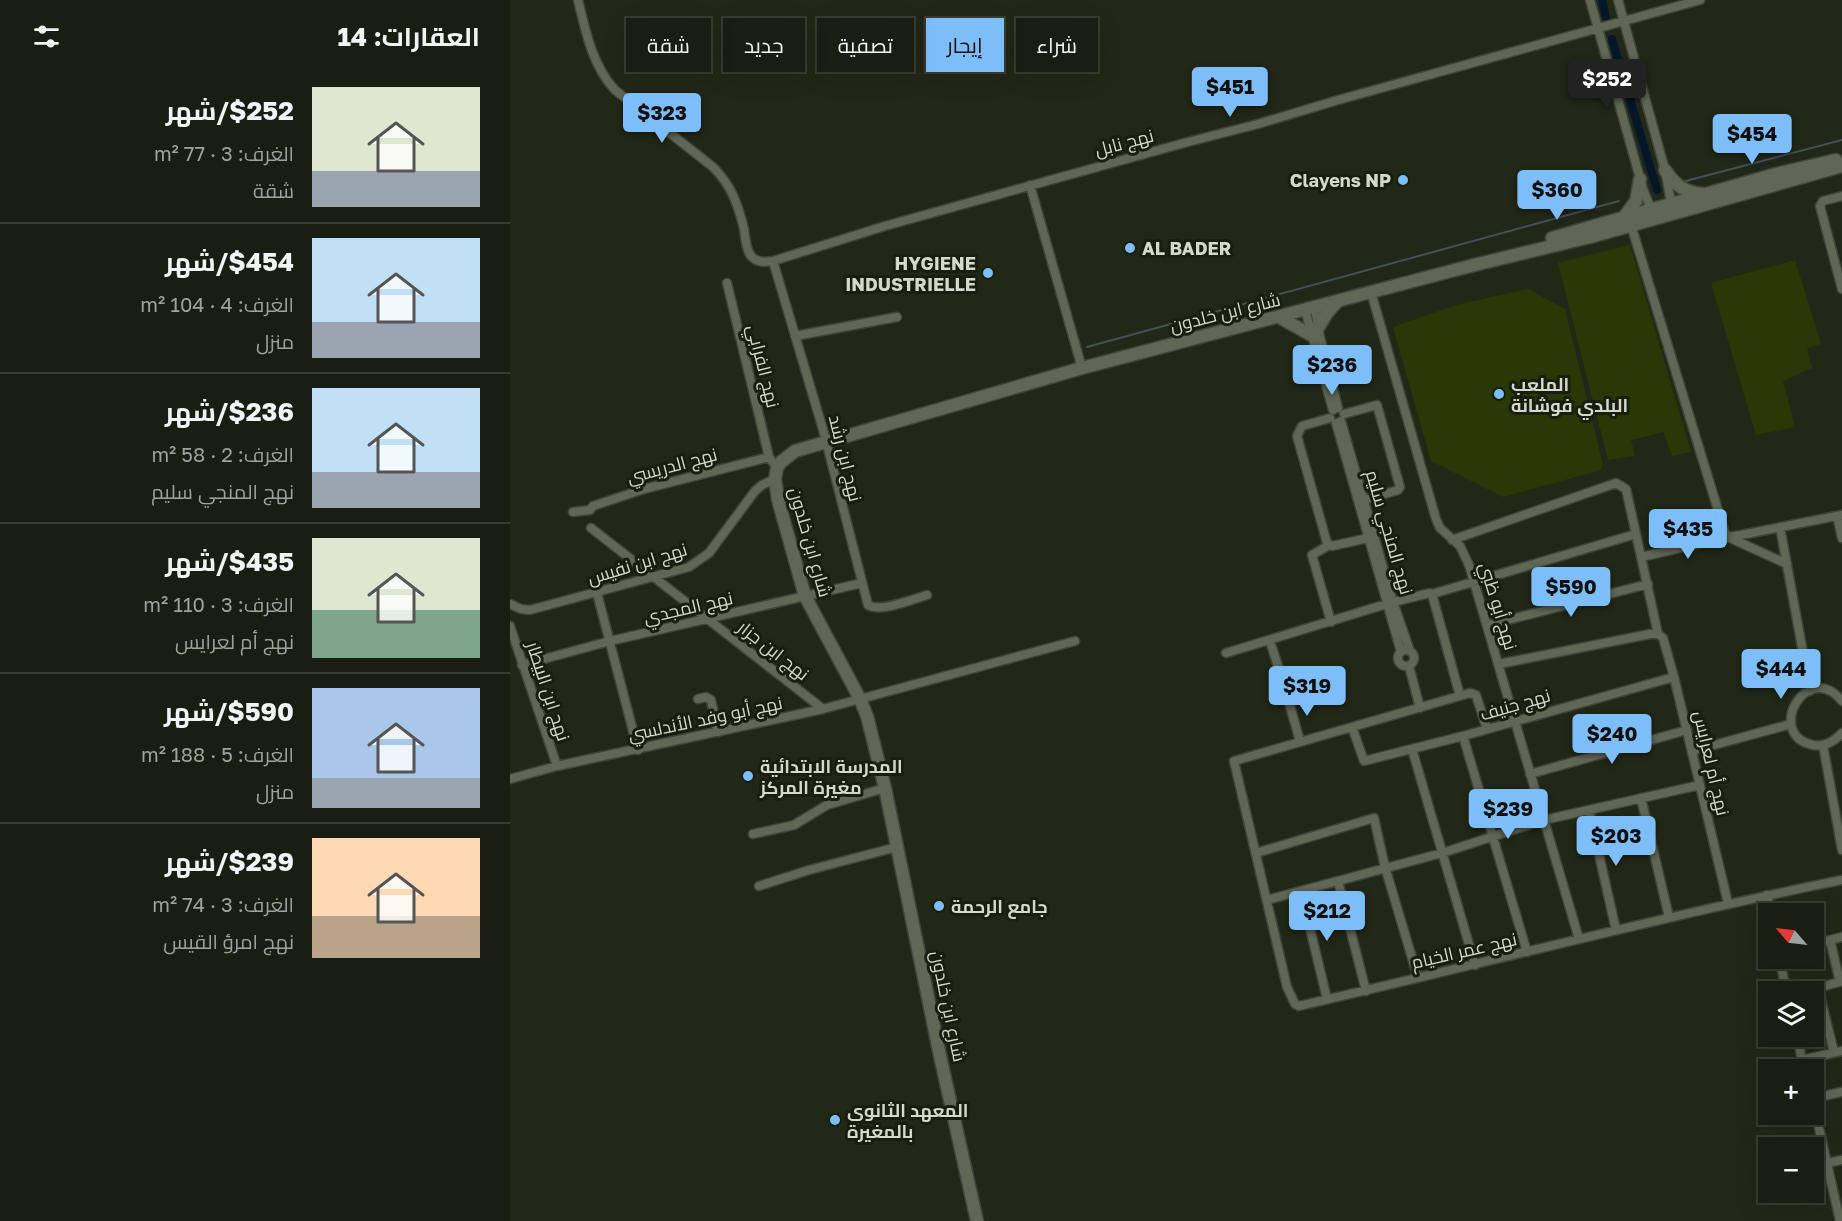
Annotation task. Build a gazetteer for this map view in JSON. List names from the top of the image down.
{
  "streets": {
    "street": [
      "نهج نابل",
      "شارع ابن خلدون",
      "نهج الفرابي",
      "نهج ابن رشد",
      "نهج الدريسي",
      "نهج المنجي سليم",
      "نهج ابن نفيس",
      "نهج أبو ظبي",
      "نهج المجدي",
      "نهج ابن جزار",
      "نهج ابن البيطار",
      "نهج جنيف",
      "نهج أبو وفد الأندلسي",
      "نهج أم لعرايس",
      "نهج عمر الخيام"
    ]
  },
  "crossings": [
    ["نهج نابل", "نهج ابن رشد"],
    ["شارع ابن خلدون", "نهج ابن رشد"],
    ["شارع ابن خلدون", "نهج المنجي سليم"],
    ["شارع ابن خلدون", "نهج ابن نفيس"],
    ["شارع ابن خلدون", "نهج أبو ظبي"],
    ["شارع ابن خلدون", "نهج المجدي"],
    ["شارع ابن خلدون", "نهج أبو وفد الأندلسي"],
    ["نهج الفرابي", "نهج الدريسي"],
    ["نهج ابن رشد", "نهج المجدي"],
    ["نهج ابن نفيس", "نهج ابن جزار"],
    ["نهج أبو ظبي", "نهج جنيف"],
    ["نهج أبو ظبي", "نهج أم لعرايس"],
    ["نهج أبو ظبي", "نهج عمر الخيام"],
    ["نهج المجدي", "نهج ابن جزار"],
    ["نهج المجدي", "نهج ابن البيطار"],
    ["نهج ابن جزار", "نهج أبو وفد الأندلسي"],
    ["نهج ابن البيطار", "نهج أبو وفد الأندلسي"],
    ["نهج جنيف", "نهج أم لعرايس"],
    ["نهج أم لعرايس", "نهج عمر الخيام"]
  ],
  "places": [
    "Clayens NP",
    "AL BADER",
    "HYGIENE INDUSTRIELLE",
    "الملعب البلدي فوشانة",
    "المدرسة الابتدائية مغيرة المركز",
    "جامع الرحمة",
    "المعهد الثانوي بالمغيرة"
  ],
  "north": "top left",
  "page": {
    "heading": "العقارات: 14",
    "chip": [
      "شراء",
      "إيجار",
      "تصفية",
      "جديد",
      "شقة"
    ],
    "price": [
      "$252",
      "$451",
      "$323",
      "$454",
      "$360",
      "$236",
      "$435",
      "$590",
      "$444",
      "$319",
      "$240",
      "$239",
      "$203",
      "$212"
    ],
    "list": [
      {
        "name": "$252/شهر",
        "note": "الغرف: 3 · 77 m² · شقة"
      },
      {
        "name": "$454/شهر",
        "note": "الغرف: 4 · 104 m² · منزل"
      },
      {
        "name": "$236/شهر",
        "note": "الغرف: 2 · 58 m² · نهج المنجي سليم"
      },
      {
        "name": "$435/شهر",
        "note": "الغرف: 3 · 110 m² · نهج أم لعرايس"
      },
      {
        "name": "$590/شهر",
        "note": "الغرف: 5 · 188 m² · منزل"
      },
      {
        "name": "$239/شهر",
        "note": "الغرف: 3 · 74 m² · نهج امرؤ القيس"
      }
    ],
    "map_buttons": ["+", "−"]
  }
}
